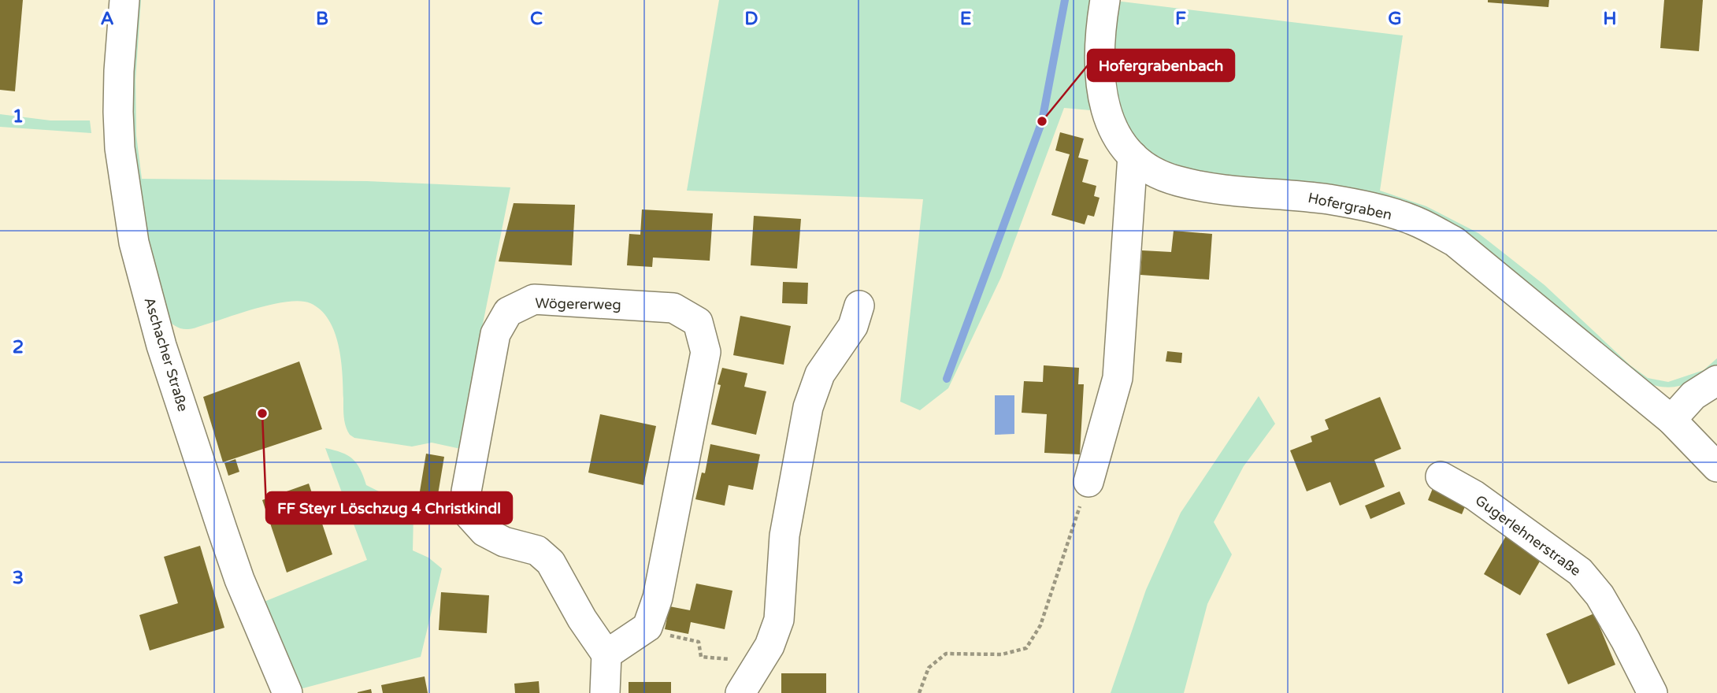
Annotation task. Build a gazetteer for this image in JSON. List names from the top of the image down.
{
  "streets": {
    "street": [
      "Hofergraben",
      "Wögererweg",
      "Aschacher Straße",
      "Gugerlehnerstraße"
    ]
  },
  "places": ["Hofergrabenbach", "FF Steyr Löschzug 4 Christkindl"],
  "grid": {
    "columns": [
      "A",
      "B",
      "C",
      "D",
      "E",
      "F",
      "G",
      "H"
    ],
    "rows": ["1", "2", "3"]
  }
}
